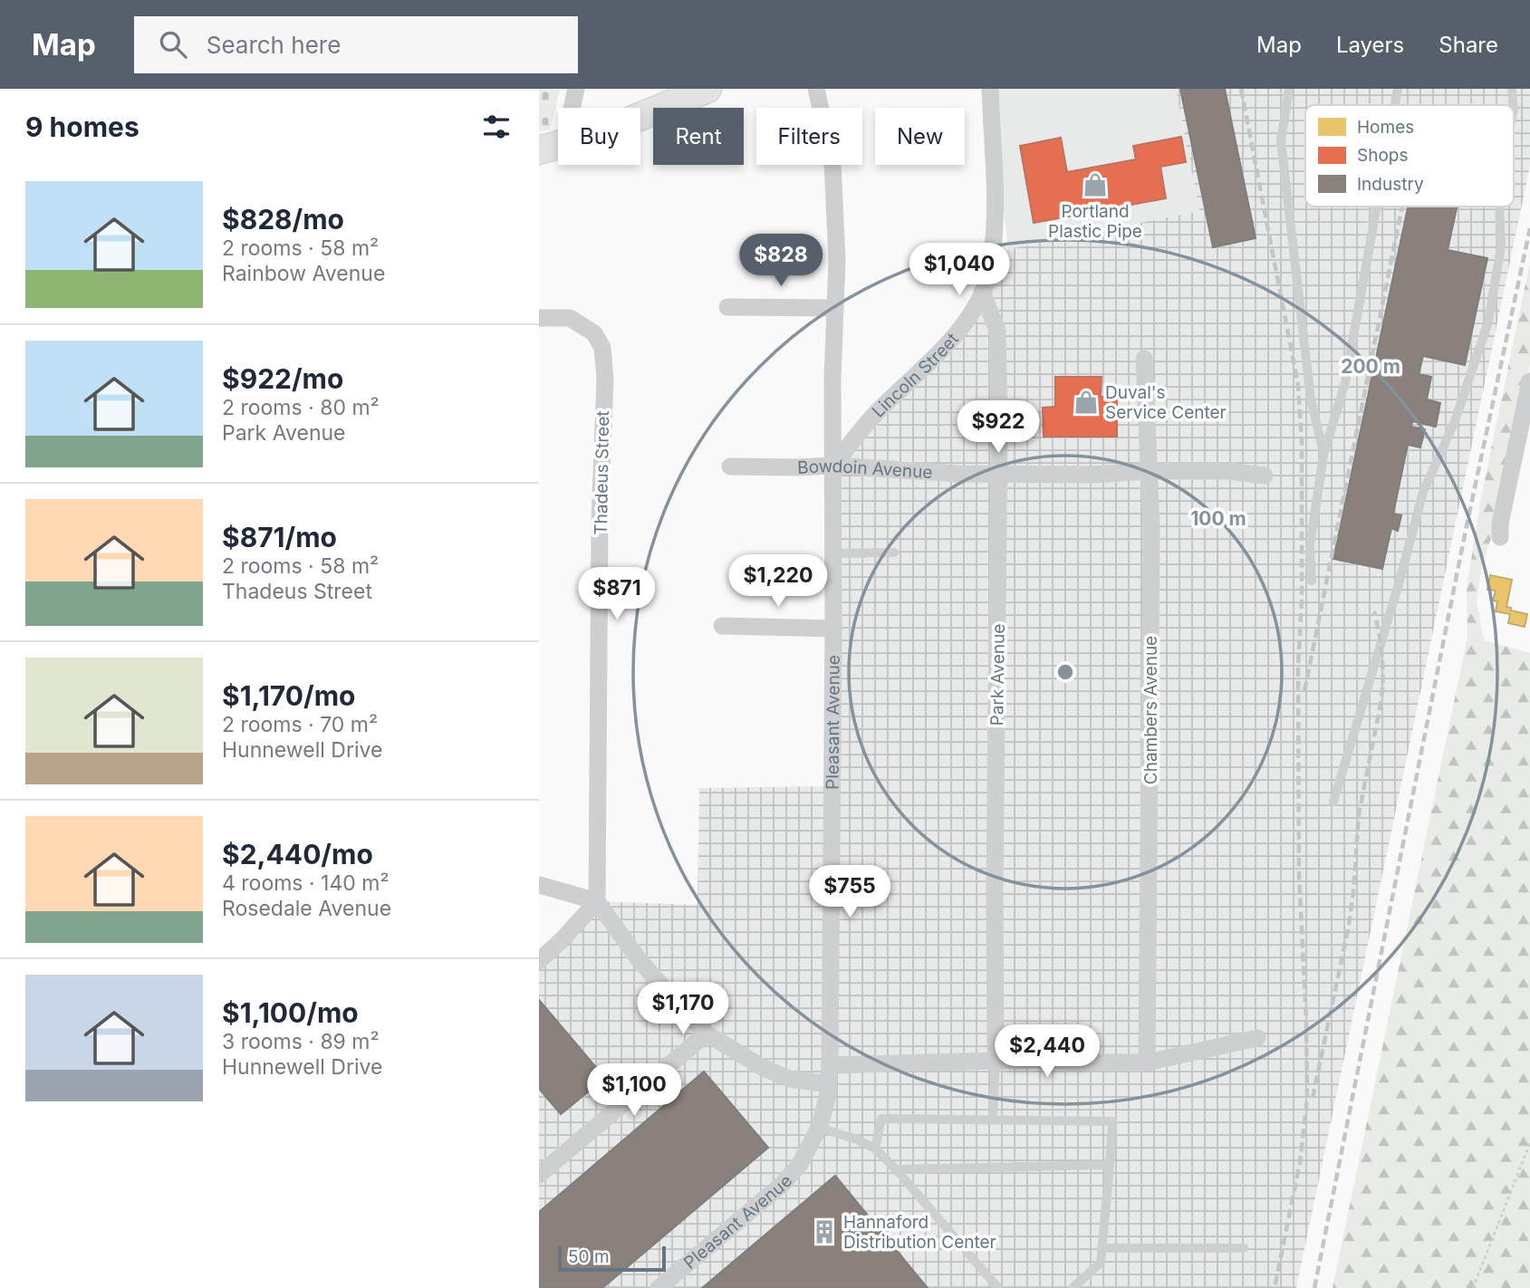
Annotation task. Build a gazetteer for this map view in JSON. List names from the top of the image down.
{
  "streets": {
    "street": [
      "Lincoln Street",
      "Bowdoin Avenue",
      "Thadeus Street",
      "Park Avenue",
      "Chambers Avenue",
      "Pleasant Avenue"
    ]
  },
  "crossings": [
    ["Lincoln Street", "Bowdoin Avenue"],
    ["Lincoln Street", "Park Avenue"],
    ["Lincoln Street", "Pleasant Avenue"],
    ["Bowdoin Avenue", "Park Avenue"],
    ["Bowdoin Avenue", "Chambers Avenue"],
    ["Bowdoin Avenue", "Pleasant Avenue"]
  ],
  "places": {
    "shop": ["Portland Plastic Pipe", "Duval's Service Center"],
    "building": ["Hannaford Distribution Center"]
  },
  "legend": ["Homes", "Shops", "Industry"],
  "scale_bar": "50 m",
  "page": {
    "header": "Map",
    "search": "Search here",
    "nav": ["Map", "Layers", "Share"],
    "heading": "9 homes",
    "chip": [
      "Buy",
      "Rent",
      "Filters",
      "New"
    ],
    "list": [
      {
        "name": "$828/mo",
        "note": "2 rooms · 58 m² · Rainbow Avenue"
      },
      {
        "name": "$922/mo",
        "note": "2 rooms · 80 m² · Park Avenue"
      },
      {
        "name": "$871/mo",
        "note": "2 rooms · 58 m² · Thadeus Street"
      },
      {
        "name": "$1,170/mo",
        "note": "2 rooms · 70 m² · Hunnewell Drive"
      },
      {
        "name": "$2,440/mo",
        "note": "4 rooms · 140 m² · Rosedale Avenue"
      },
      {
        "name": "$1,100/mo",
        "note": "3 rooms · 89 m² · Hunnewell Drive"
      }
    ],
    "price": [
      "$828",
      "$1,040",
      "$922",
      "$1,220",
      "$871",
      "$755",
      "$1,170",
      "$2,440",
      "$1,100"
    ],
    "scale": "50 m"
  },
  "rings": ["200 m", "100 m"]
}
